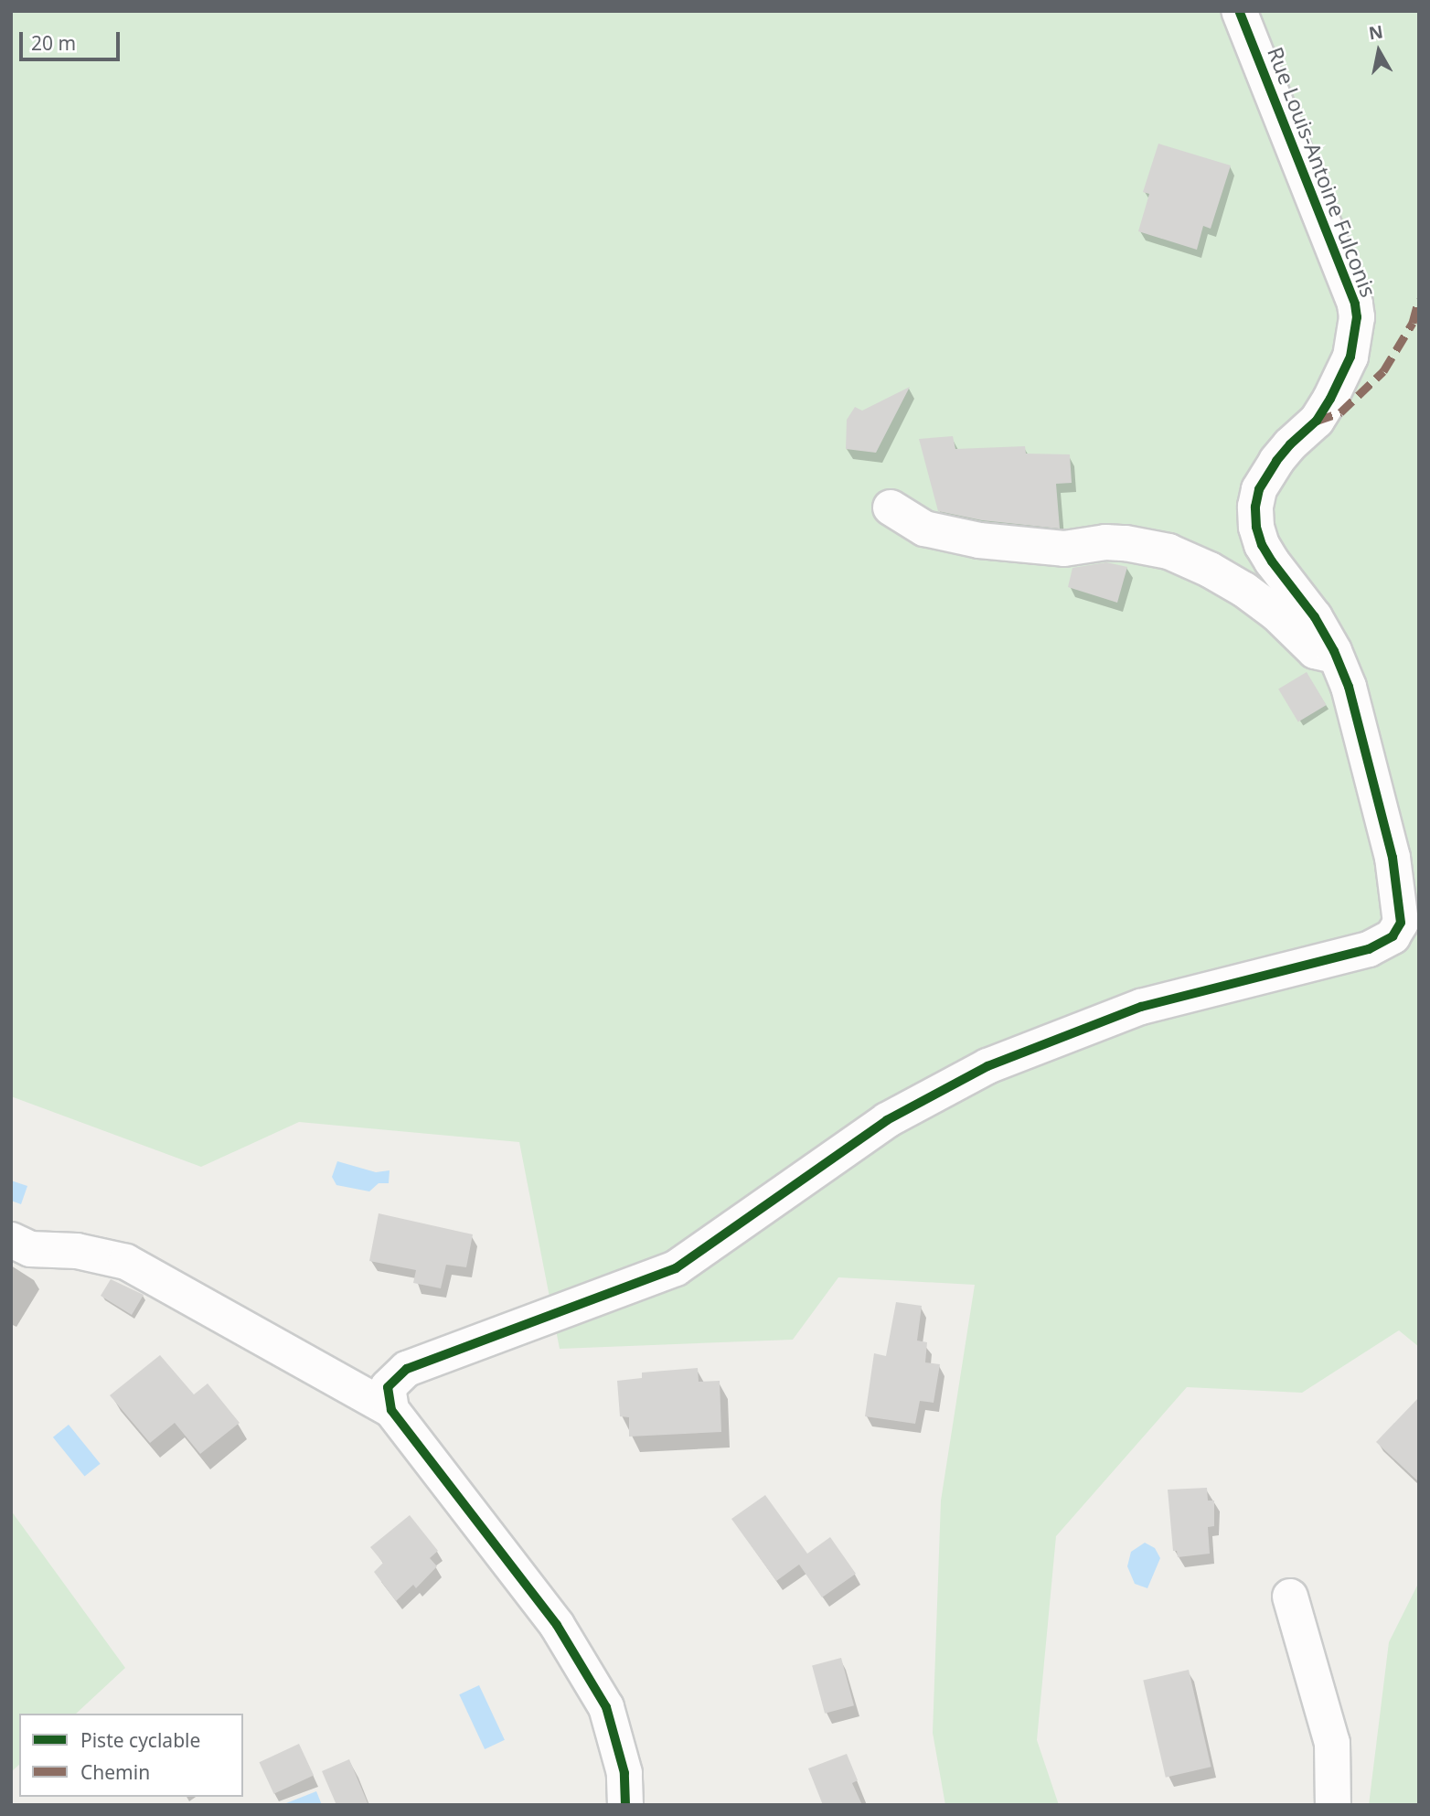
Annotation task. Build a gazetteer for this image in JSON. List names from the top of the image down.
{
  "streets": {
    "street": ["Rue Louis-Antoine Fulconis"]
  },
  "legend": ["Piste cyclable", "Chemin"],
  "scale_bar": "20 m",
  "north": "top"
}
